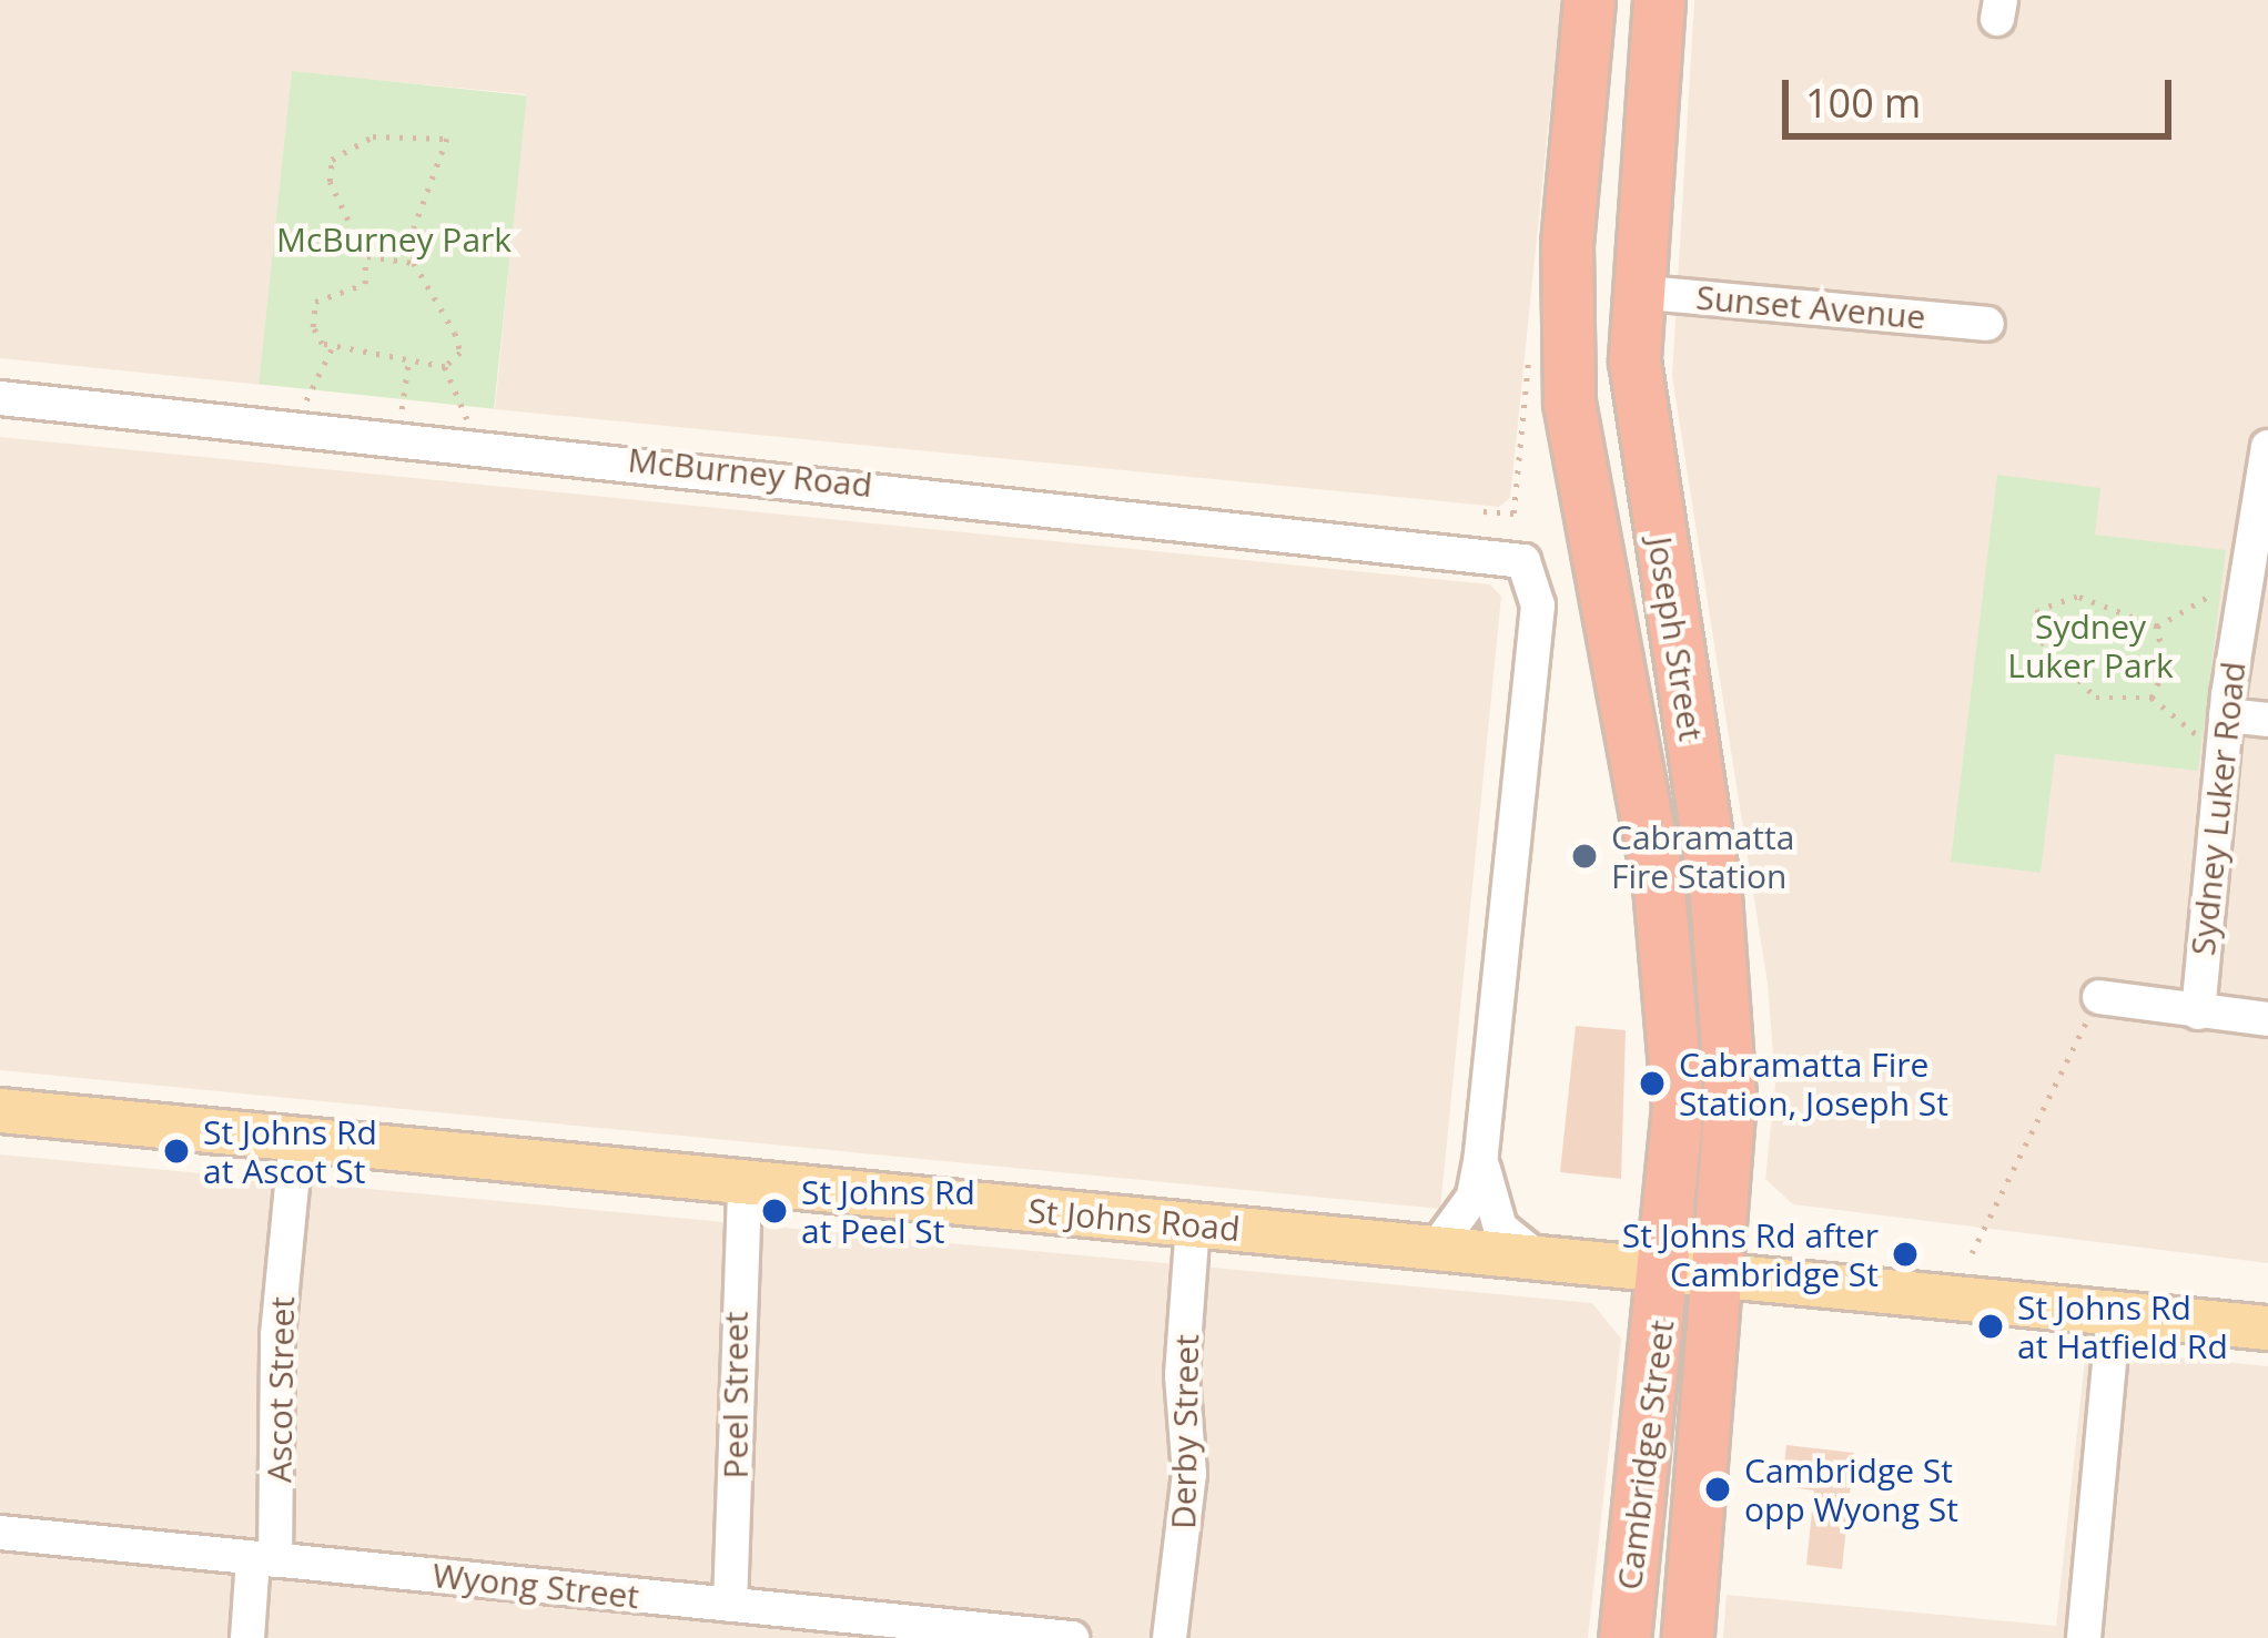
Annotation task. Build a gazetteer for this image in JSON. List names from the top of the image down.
{
  "streets": {
    "highway": ["Joseph Street", "Cambridge Street"],
    "main road": ["St Johns Road"],
    "street": [
      "Sunset Avenue",
      "McBurney Road",
      "Sydney Luker Road",
      "Ascot Street",
      "Peel Street",
      "Derby Street",
      "Wyong Street"
    ]
  },
  "crossings": [
    ["Sunset Avenue", "Joseph Street"],
    ["Joseph Street", "St Johns Road"],
    ["Joseph Street", "Cambridge Street"],
    ["St Johns Road", "Ascot Street"],
    ["St Johns Road", "Peel Street"],
    ["St Johns Road", "Derby Street"],
    ["St Johns Road", "Cambridge Street"],
    ["Ascot Street", "Wyong Street"],
    ["Peel Street", "Wyong Street"]
  ],
  "parks": ["McBurney Park", "Sydney Luker Park"],
  "places": [
    "Cabramatta Fire Station",
    "Cabramatta Fire Station, Joseph St",
    "St Johns Rd at Ascot St",
    "St Johns Rd at Peel St",
    "St Johns Rd after Cambridge St",
    "St Johns Rd at Hatfield Rd",
    "Cambridge St opp Wyong St"
  ],
  "scale_bar": "100 m"
}
